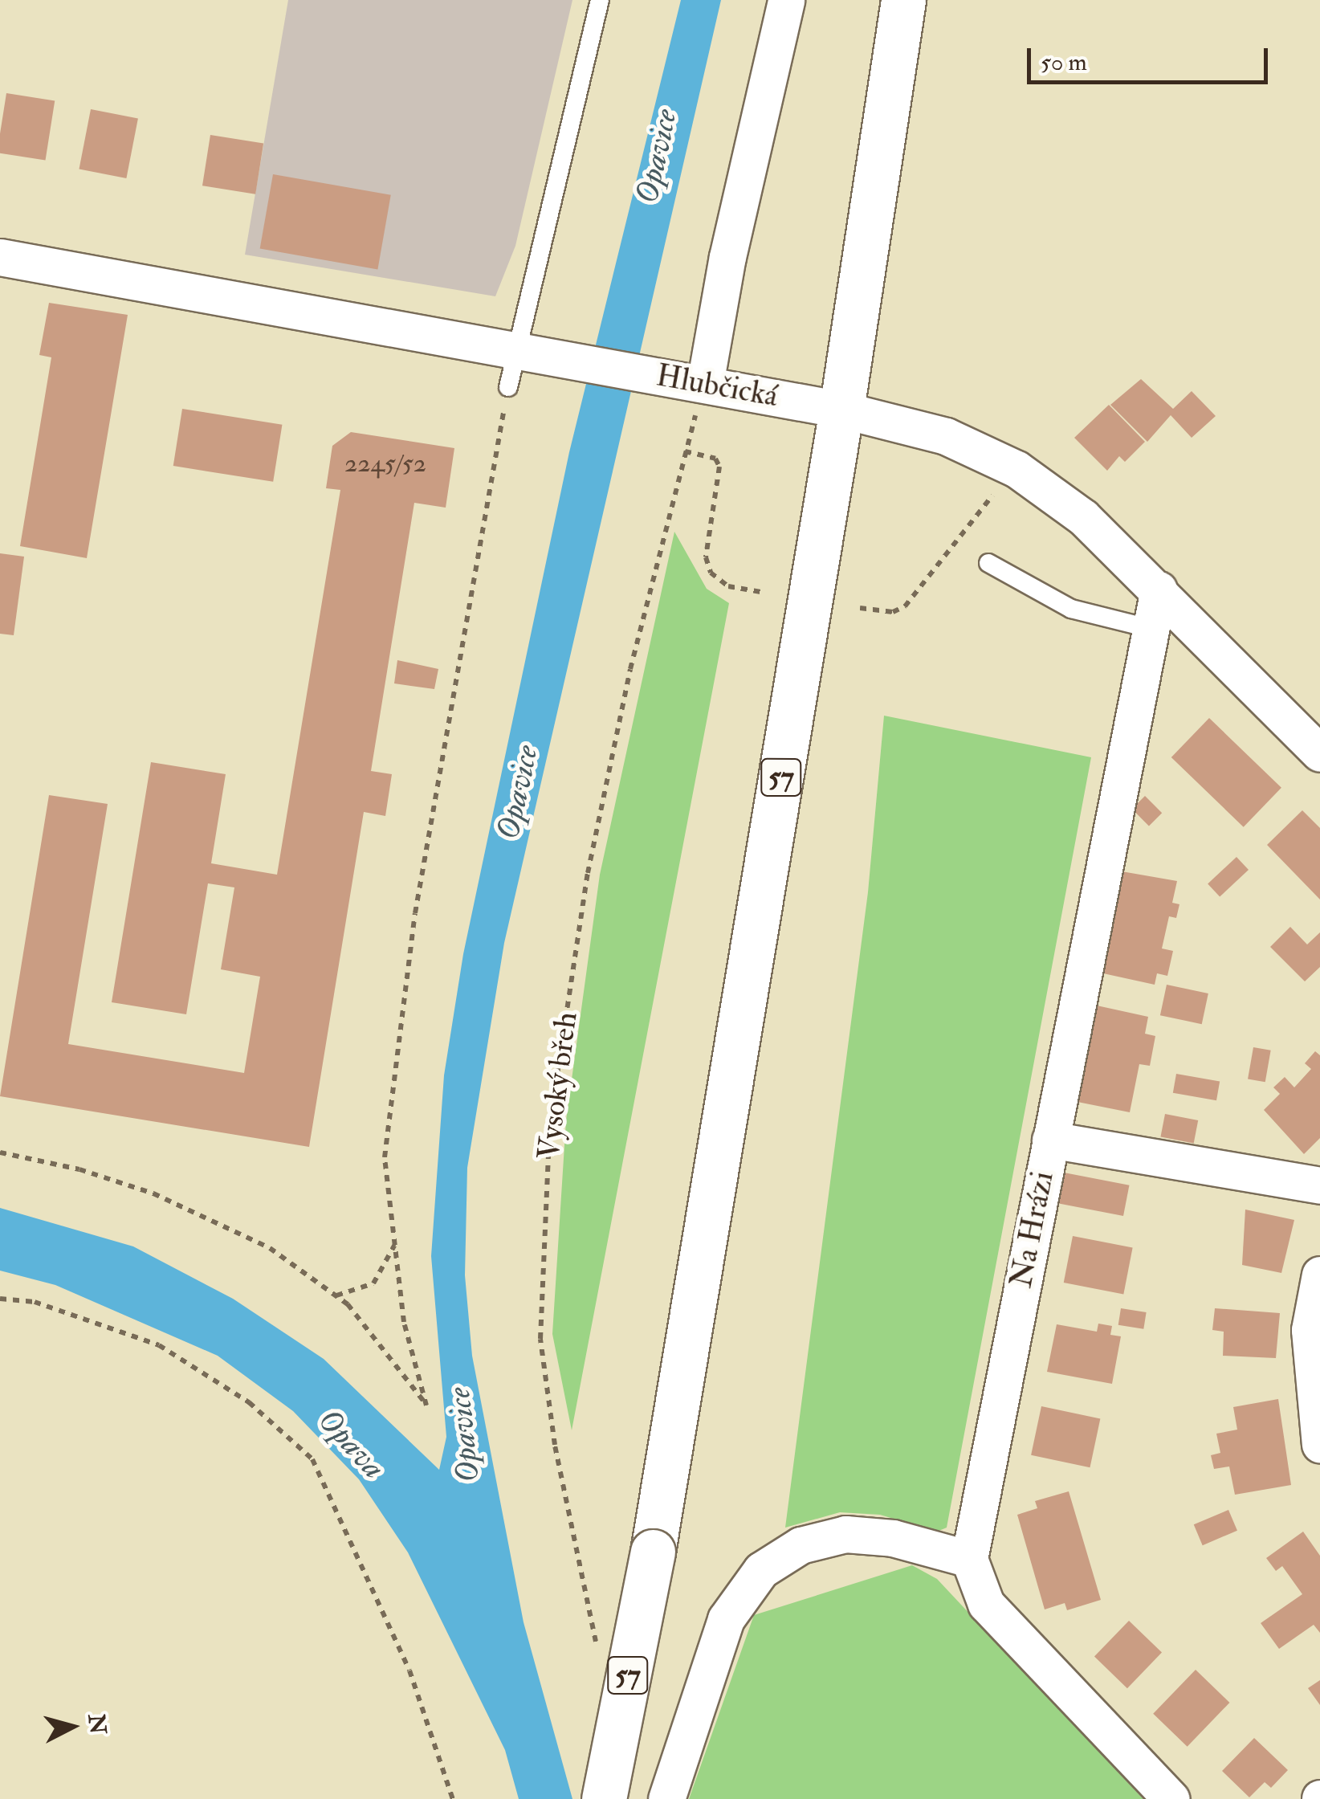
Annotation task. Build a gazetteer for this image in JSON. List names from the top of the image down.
{
  "streets": {
    "main road": ["57"],
    "street": ["Hlubčická", "Na Hrázi"],
    "path": ["Vysoký břeh"]
  },
  "crossings": [
    ["Hlubčická", "57"],
    ["Hlubčická", "Vysoký břeh"],
    ["Hlubčická", "Na Hrázi"]
  ],
  "water": ["Opavice", "Opava"],
  "house_numbers": ["2245/52"],
  "scale_bar": "50 m",
  "north": "right"
}
